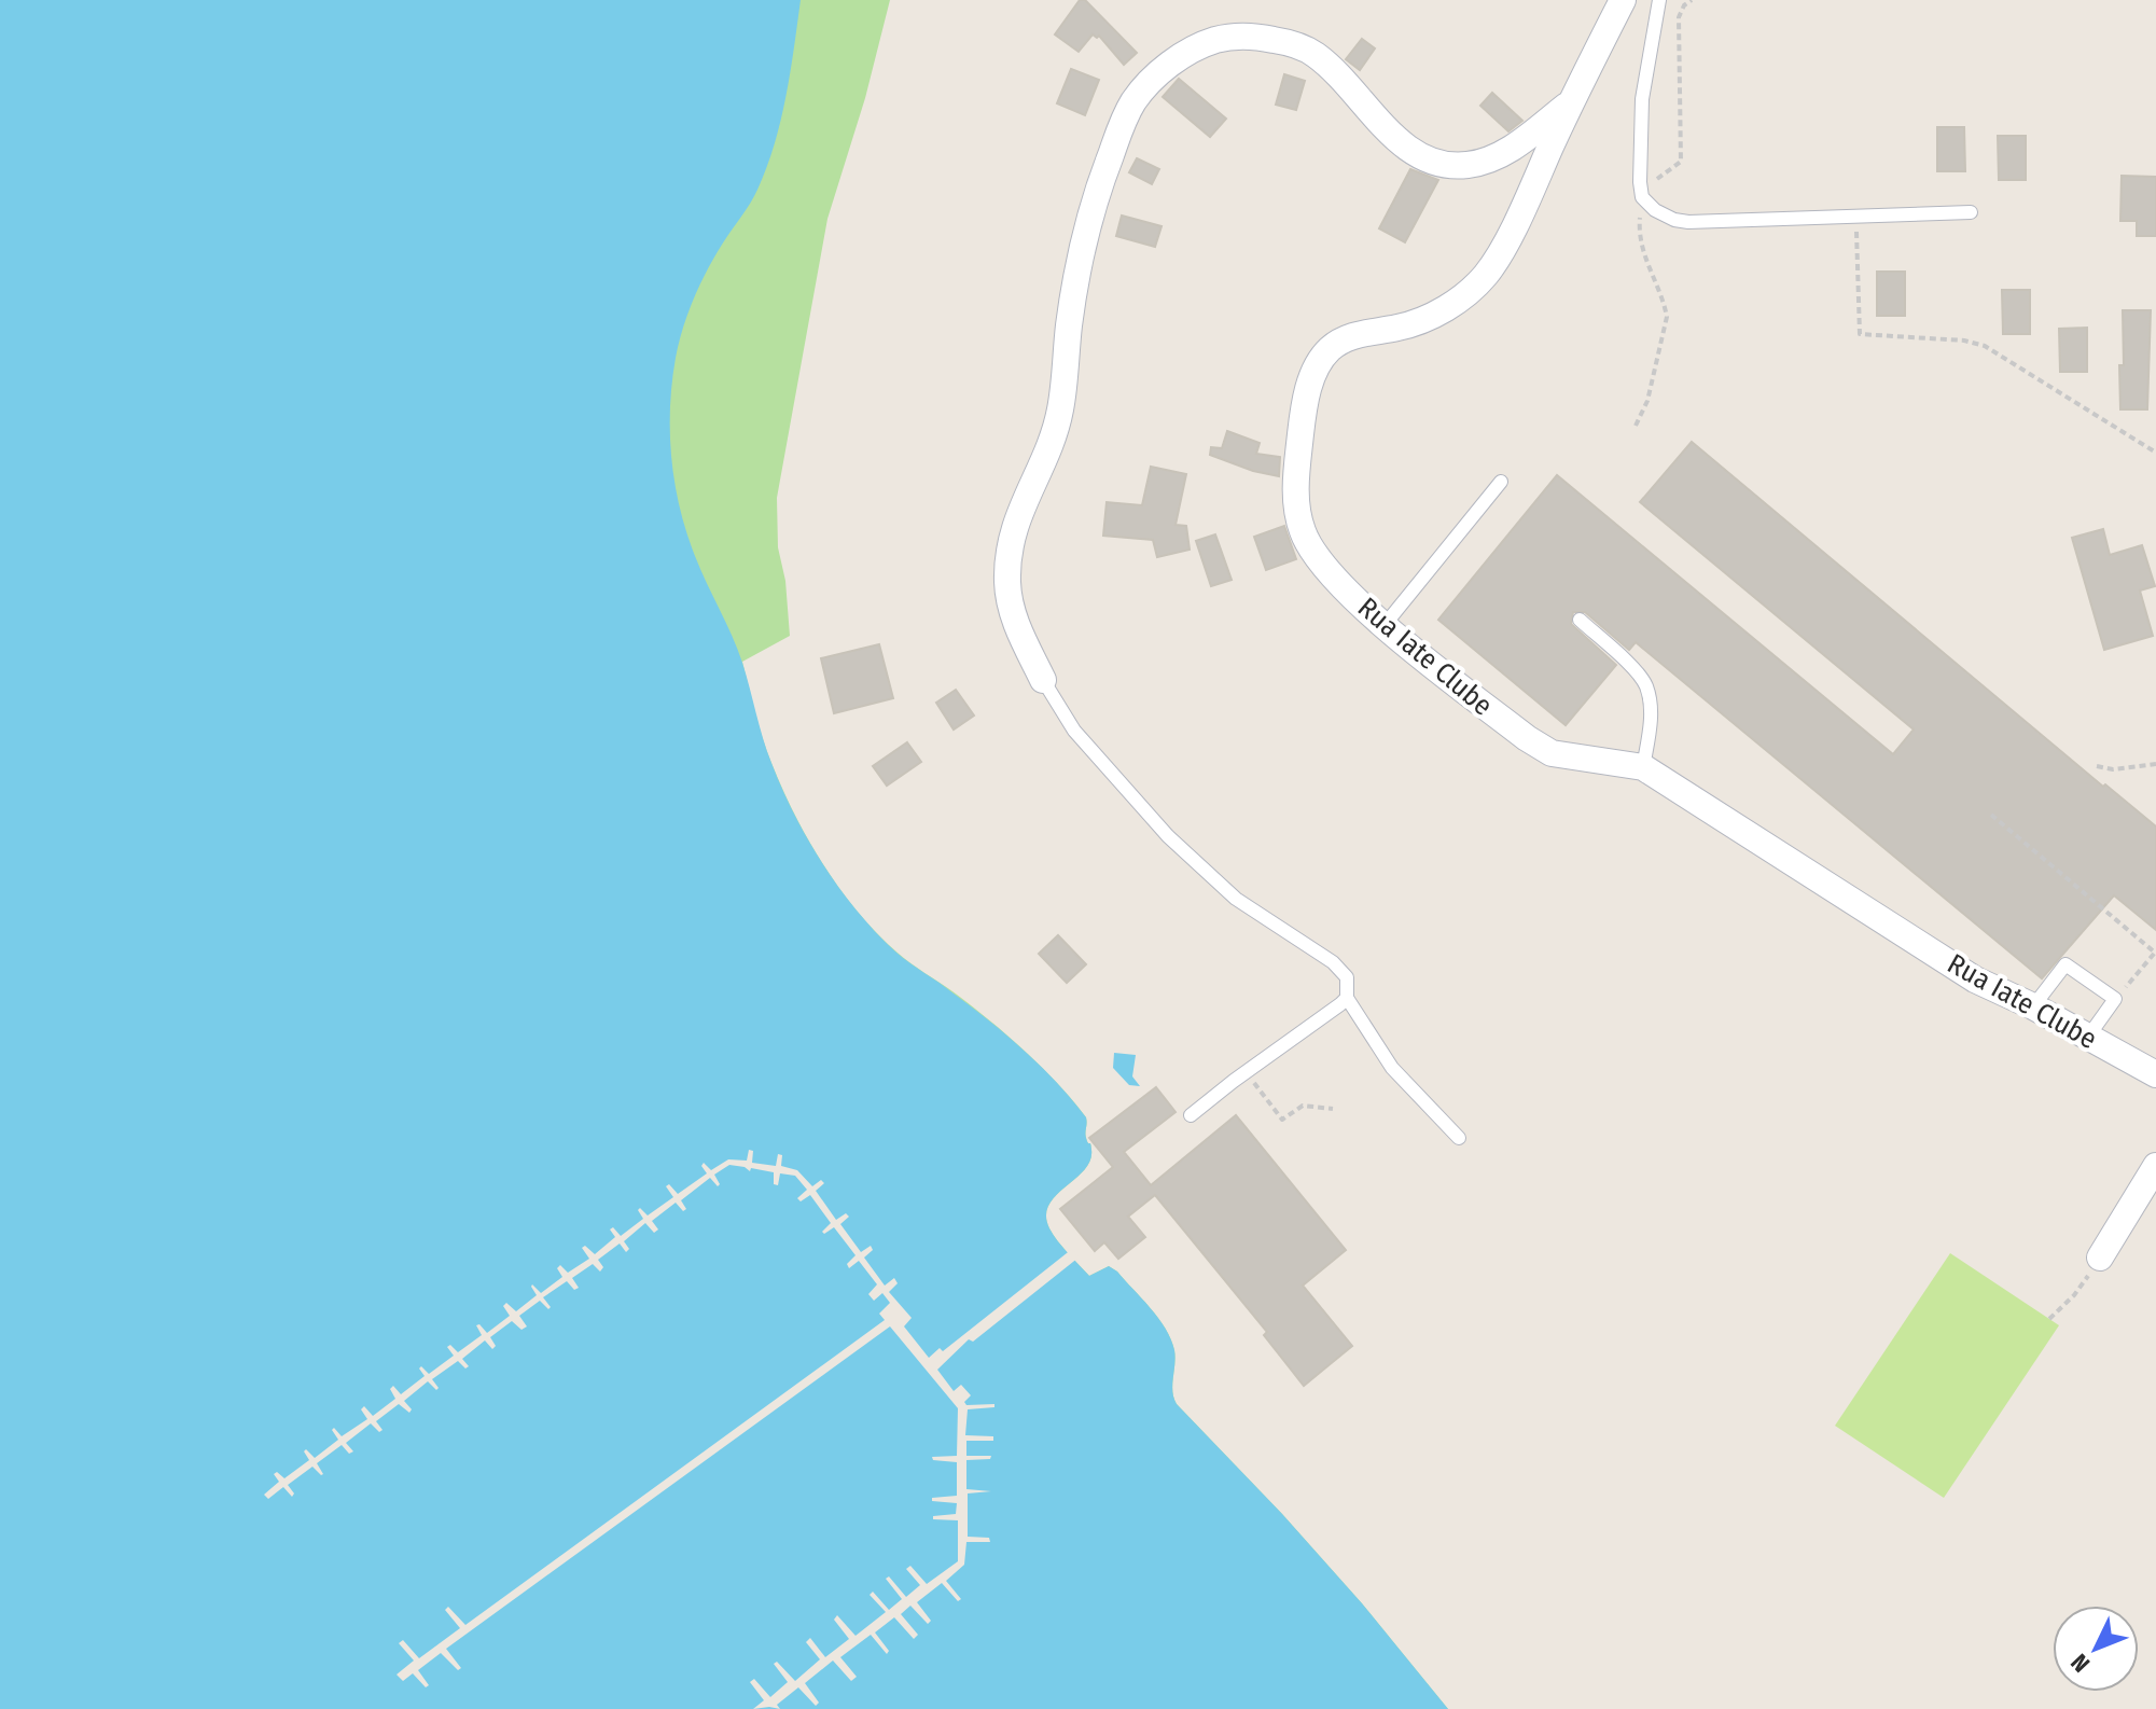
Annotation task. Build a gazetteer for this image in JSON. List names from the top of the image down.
{
  "streets": {
    "street": ["Rua Iate Clube"]
  },
  "north": "bottom left"
}
